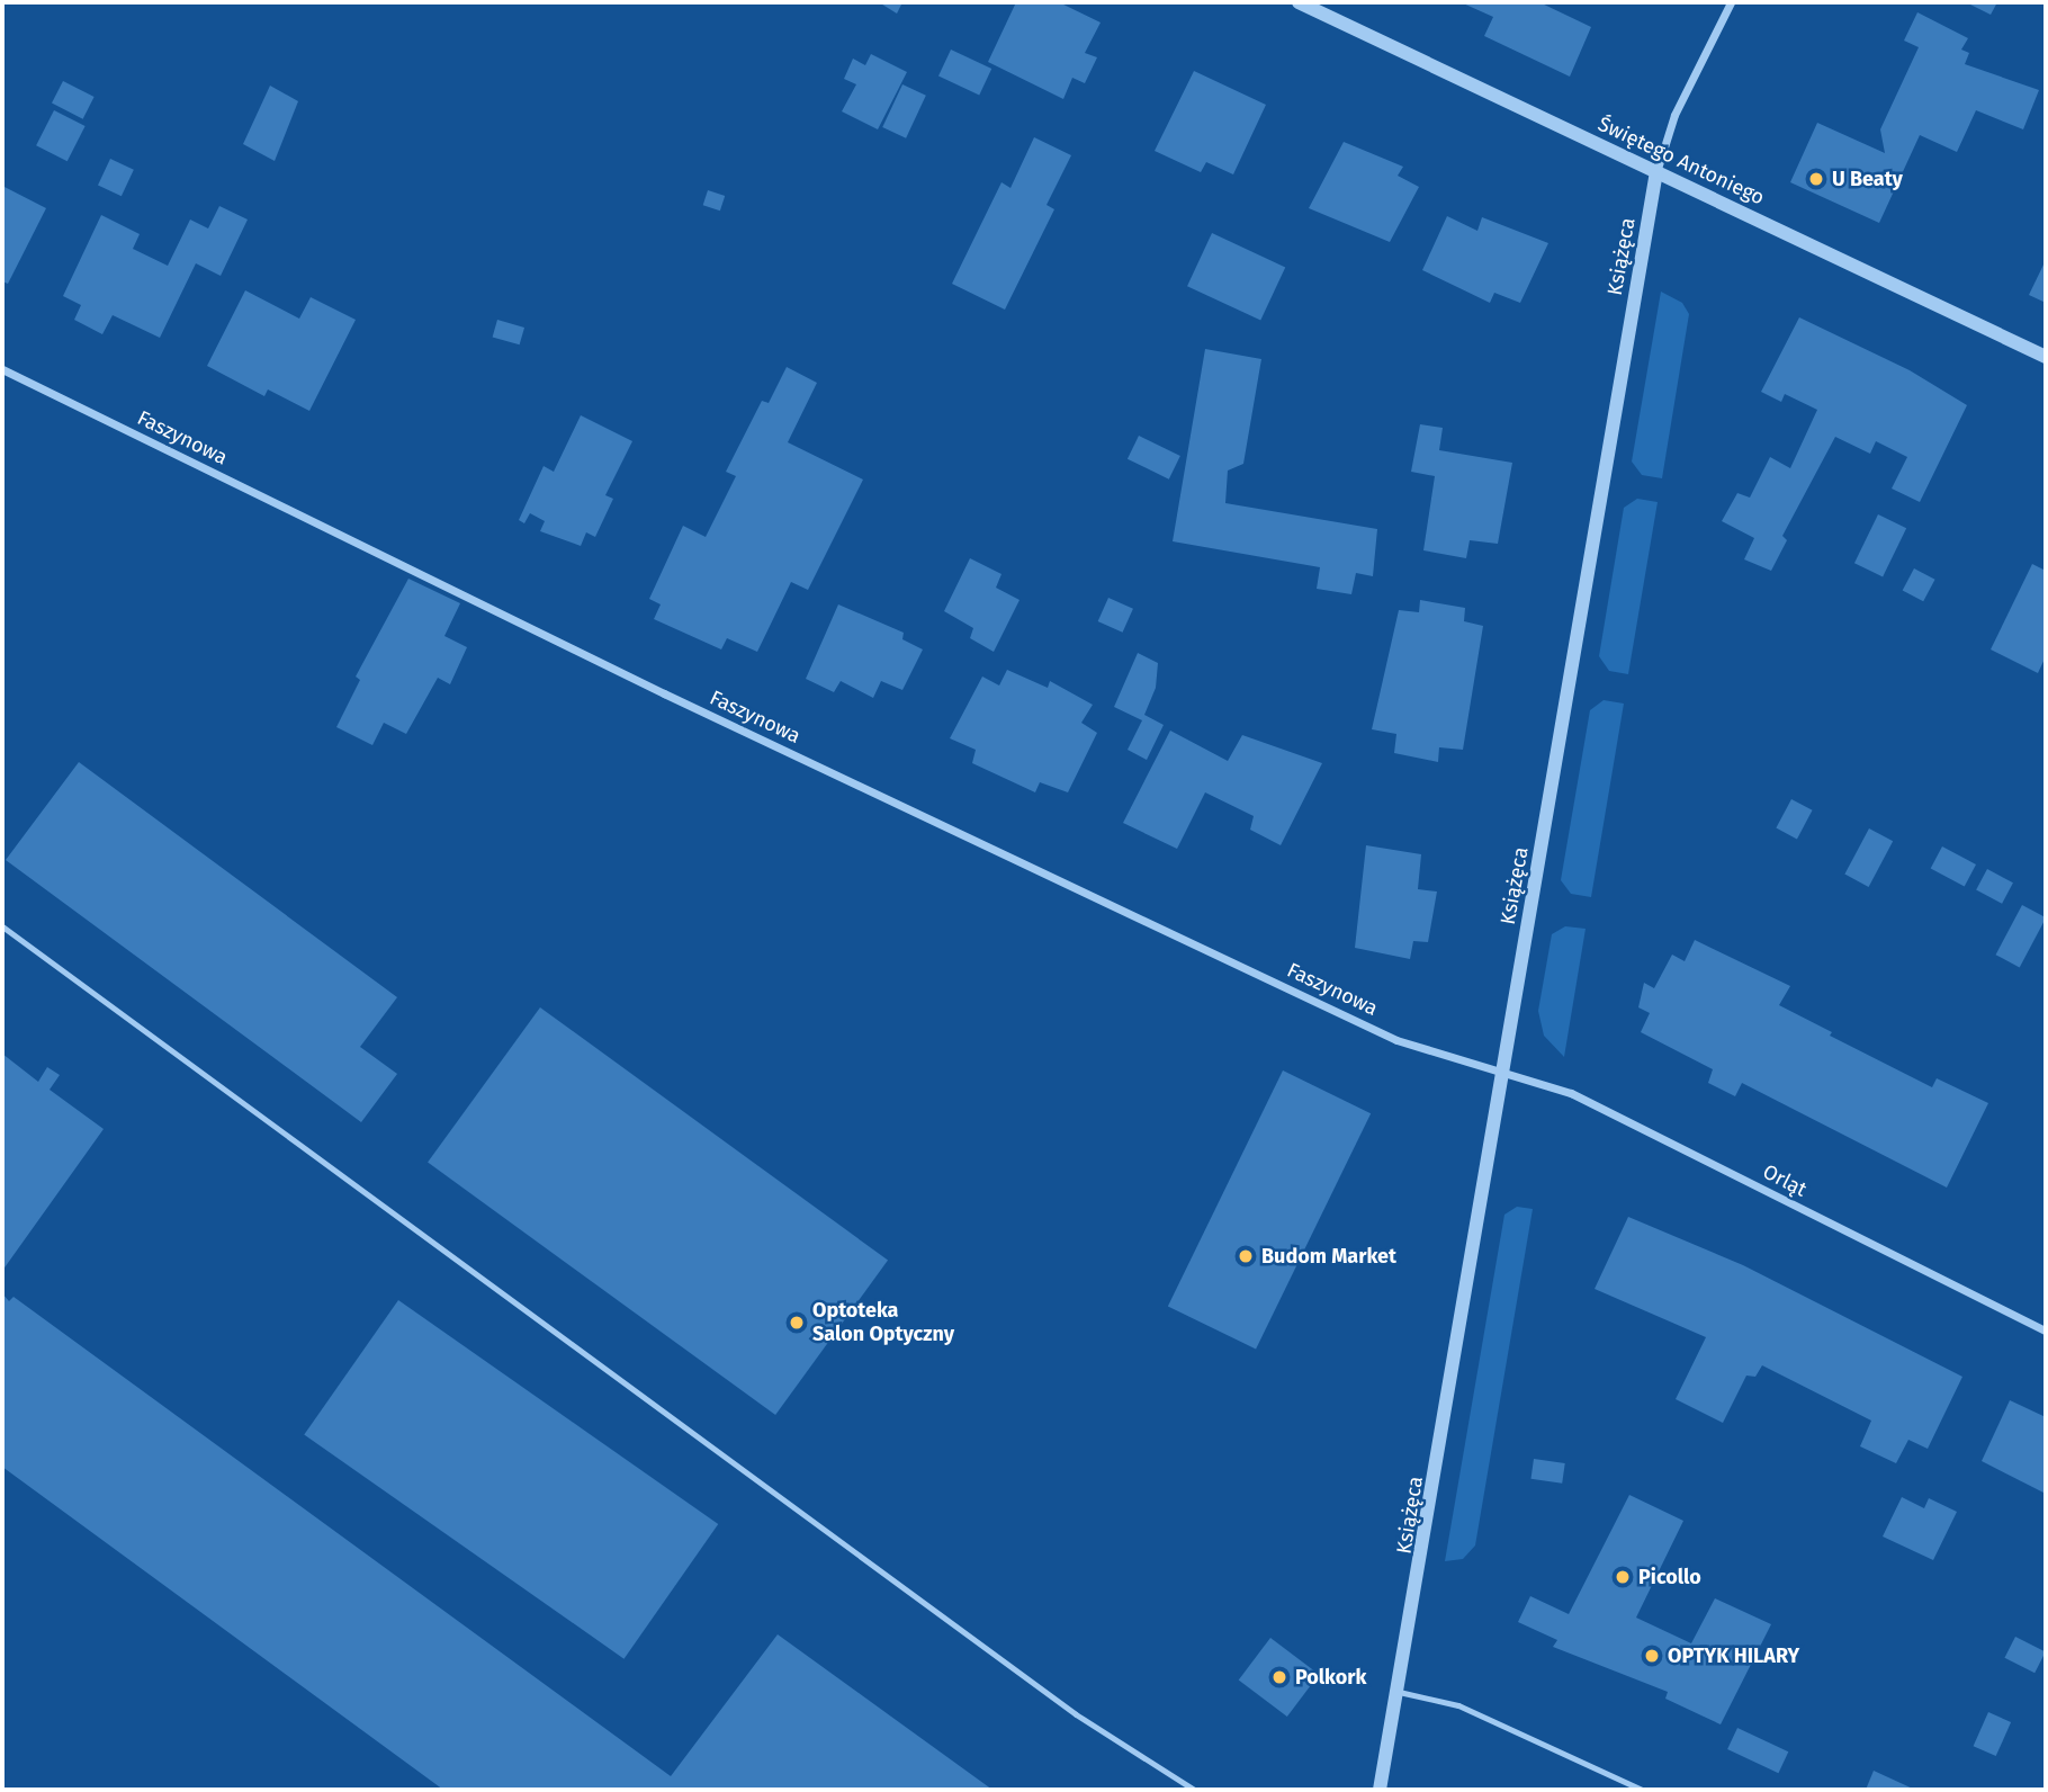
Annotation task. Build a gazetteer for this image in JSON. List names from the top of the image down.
{
  "streets": {
    "street": [
      "Świętego Antoniego",
      "Książęca",
      "Faszynowa",
      "Orląt"
    ]
  },
  "crossings": [
    ["Świętego Antoniego", "Książęca"],
    ["Książęca", "Faszynowa"],
    ["Książęca", "Orląt"],
    ["Faszynowa", "Orląt"]
  ],
  "places": [
    "U Beaty",
    "Budom Market",
    "Optoteka Salon Optyczny",
    "Picollo",
    "OPTYK HILARY",
    "Polkork"
  ]
}
